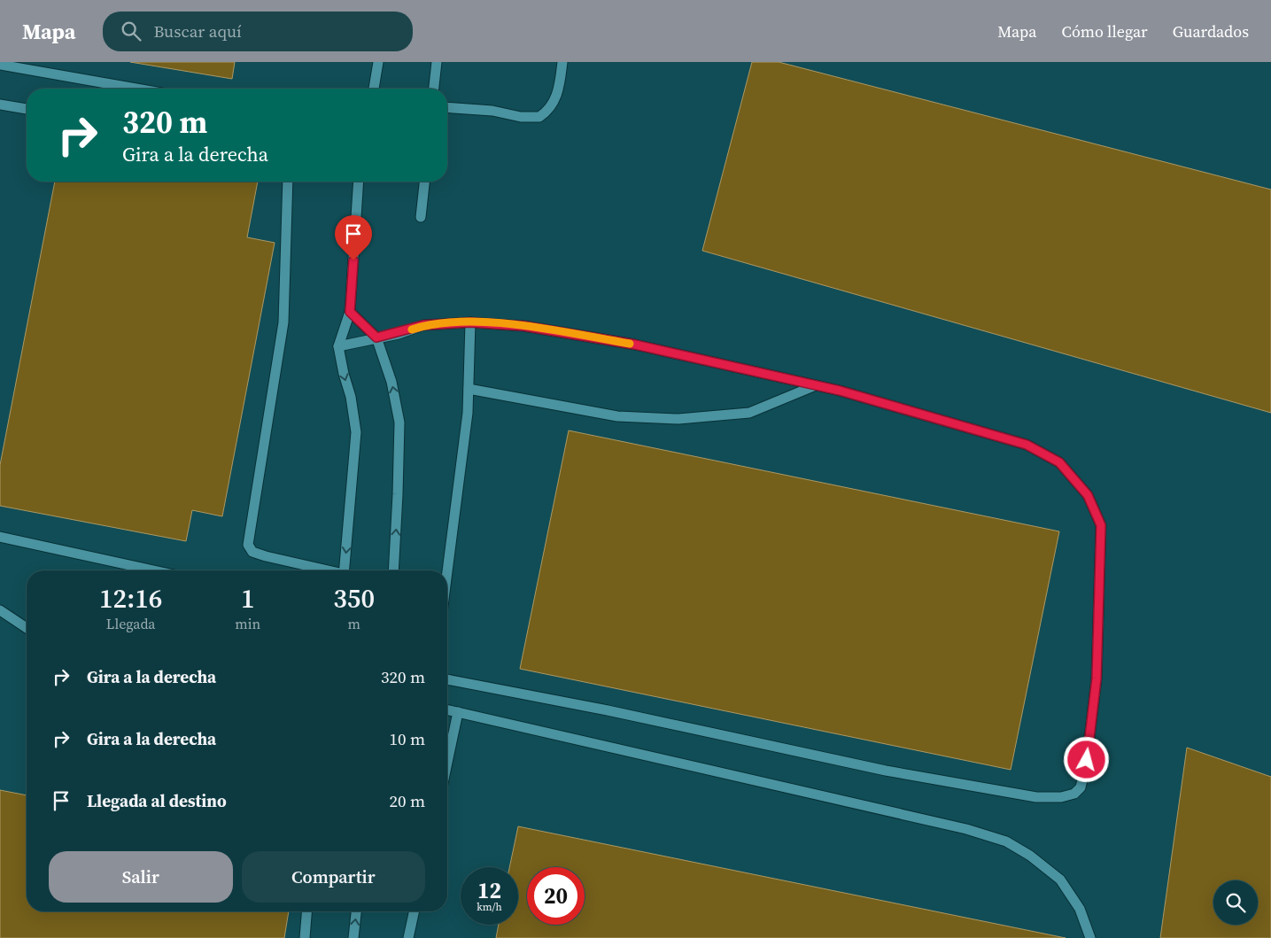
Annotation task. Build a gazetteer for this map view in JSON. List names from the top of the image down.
{
  "page": {
    "header": "Mapa",
    "search": "Buscar aquí",
    "nav": ["Mapa", "Cómo llegar", "Guardados"],
    "turn": ["320 m", "Gira a la derecha"],
    "eta": [
      "12:16",
      "Llegada",
      "1",
      "min",
      "350",
      "m"
    ],
    "list": [
      {
        "name": "Gira a la derecha",
        "value": "320 m"
      },
      {
        "name": "Gira a la derecha",
        "value": "10 m"
      },
      {
        "name": "Llegada al destino",
        "value": "20 m"
      }
    ],
    "buttons": ["Salir", "Compartir"],
    "speed": "12 km/h",
    "limit": "20"
  }
}
